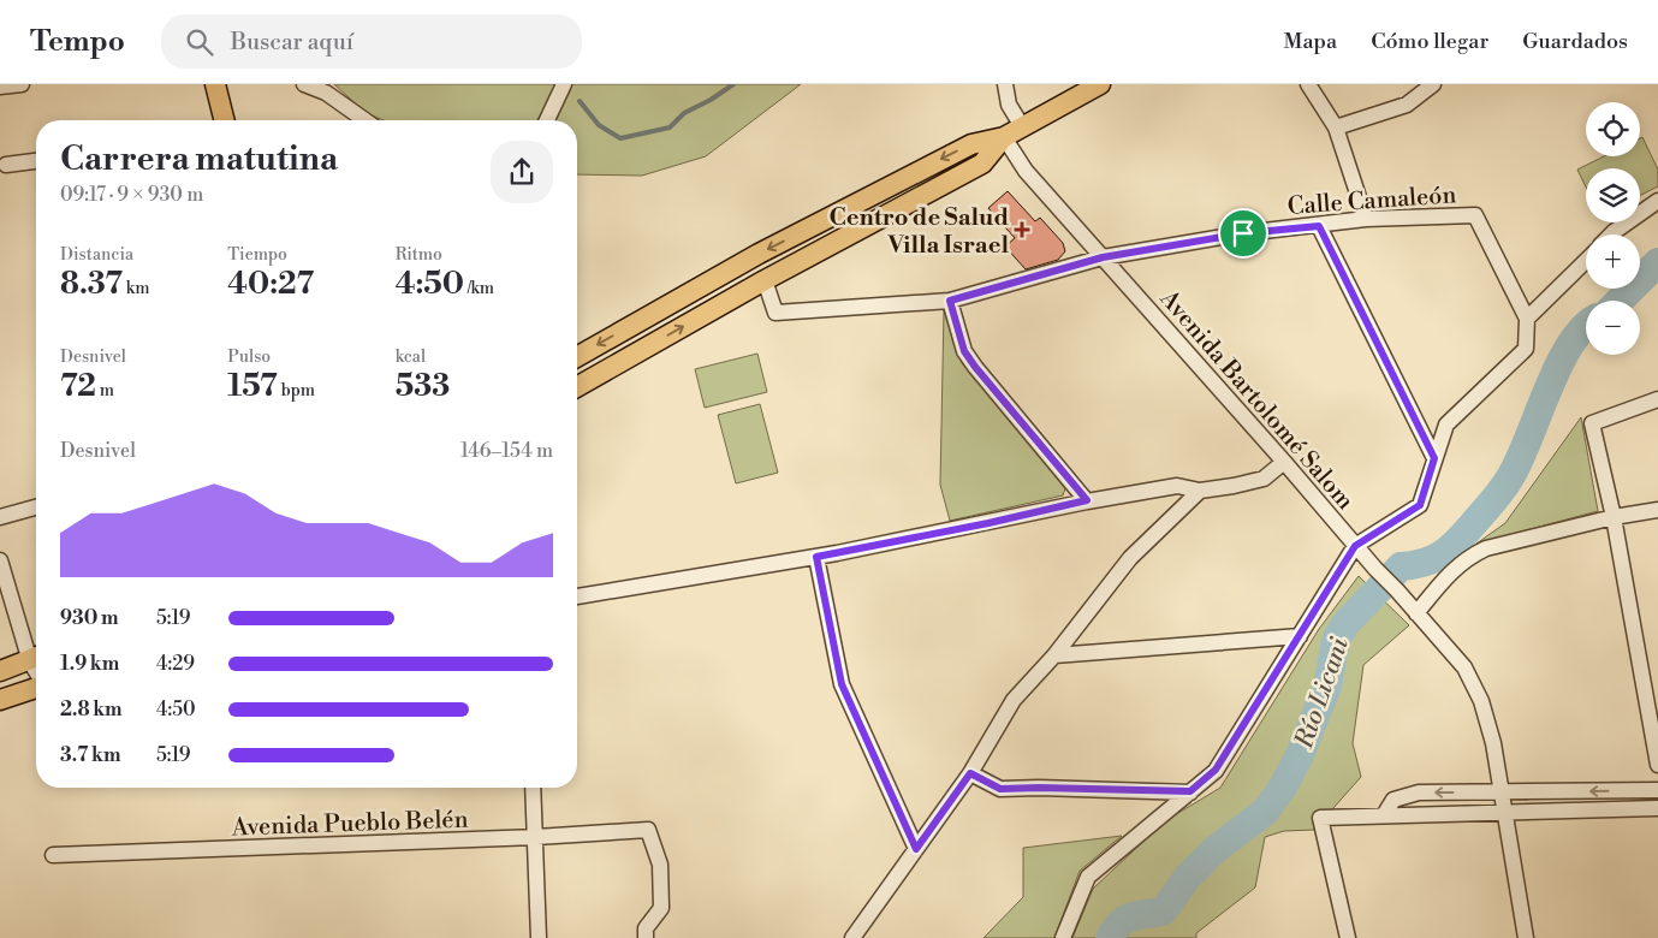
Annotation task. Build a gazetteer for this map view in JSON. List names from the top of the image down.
{
  "streets": {
    "street": ["Calle Camaleón", "Avenida Bartolomé Salom", "Avenida Pueblo Belén"]
  },
  "crossings": [
    ["Calle Camaleón", "Avenida Bartolomé Salom"]
  ],
  "water": ["Río Licani"],
  "places": {
    "health": ["Centro de Salud Villa Israel"]
  },
  "page": {
    "header": "Tempo",
    "search": "Buscar aquí",
    "nav": ["Mapa", "Cómo llegar", "Guardados"],
    "map_buttons": ["+", "−"],
    "heading": ["Carrera matutina", "09:17 · 9 × 930 m"],
    "stats": [
      ["Distancia", "8.37 km"],
      ["Tiempo", "40:27"],
      ["Ritmo", "4:50 /km"],
      ["Desnivel", "72 m"],
      ["Pulso", "157 bpm"],
      ["kcal", "533"]
    ],
    "chart": ["Desnivel", "146–154 m"],
    "list": [
      {
        "name": "930 m",
        "note": "5:19"
      },
      {
        "name": "1.9 km",
        "note": "4:29"
      },
      {
        "name": "2.8 km",
        "note": "4:50"
      },
      {
        "name": "3.7 km",
        "note": "5:19"
      }
    ]
  }
}
